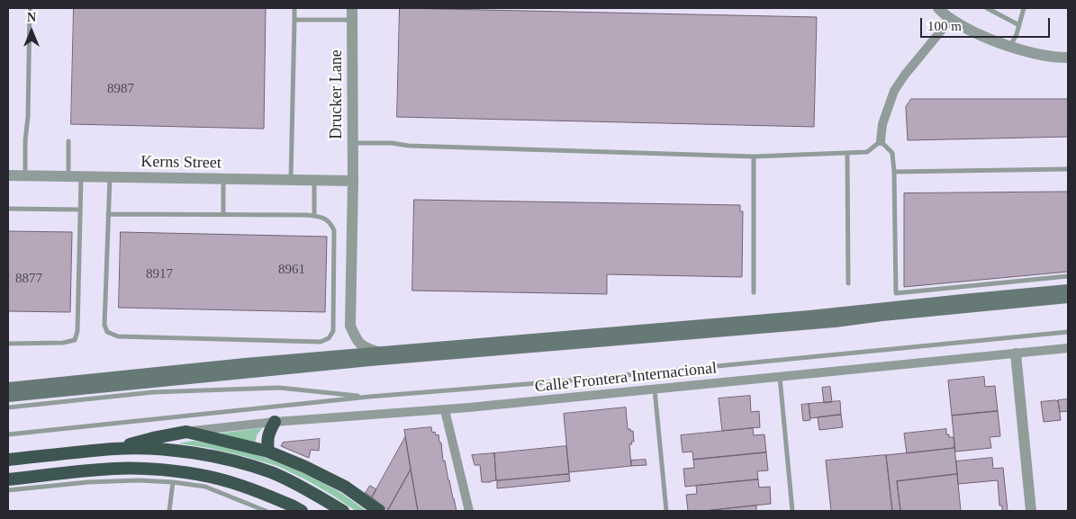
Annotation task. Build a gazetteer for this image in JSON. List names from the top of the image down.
{
  "streets": {
    "street": ["Drucker Lane", "Kerns Street", "Calle Frontera Internacional"]
  },
  "crossings": [
    ["Drucker Lane", "Kerns Street"]
  ],
  "house_numbers": [
    "8987",
    "8961",
    "8917",
    "8877"
  ],
  "scale_bar": "100 m",
  "north": "top"
}
